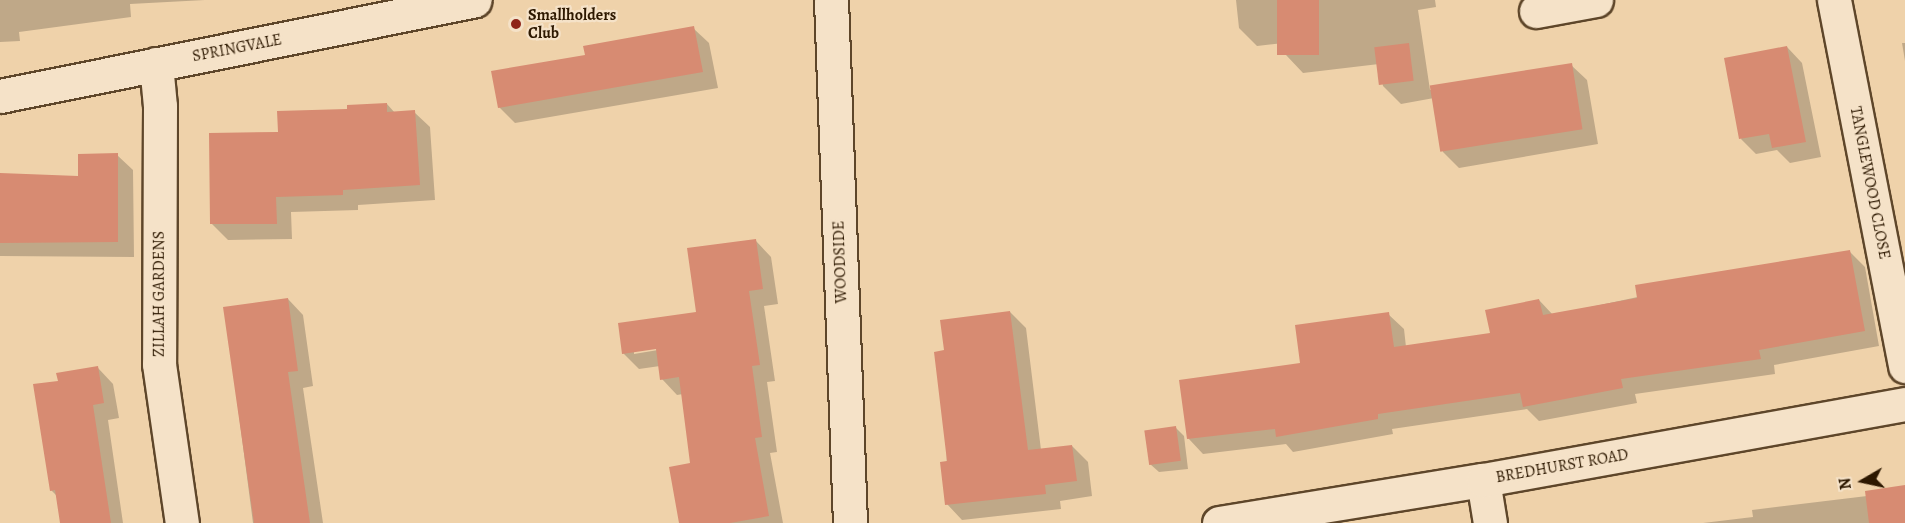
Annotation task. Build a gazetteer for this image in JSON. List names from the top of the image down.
{
  "streets": {
    "street": [
      "SPRINGVALE",
      "TANGLEWOOD CLOSE",
      "WOODSIDE",
      "ZILLAH GARDENS",
      "BREDHURST ROAD"
    ]
  },
  "crossings": [
    ["SPRINGVALE", "ZILLAH GARDENS"]
  ],
  "places": ["Smallholders Club"],
  "north": "left"
}
